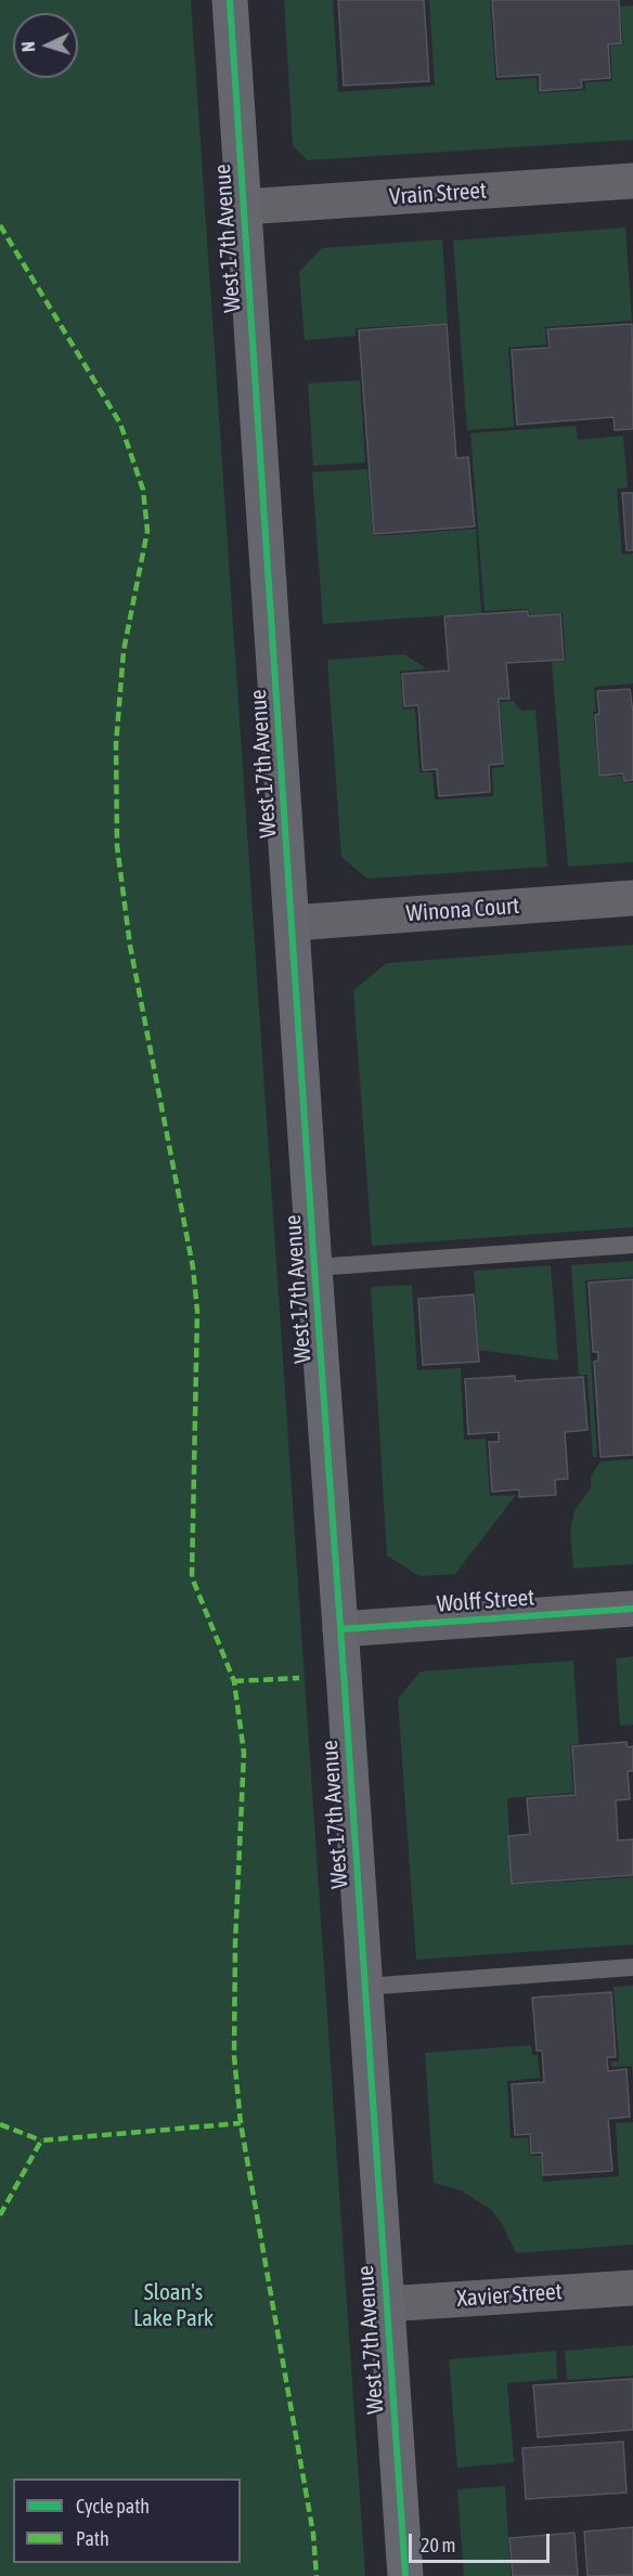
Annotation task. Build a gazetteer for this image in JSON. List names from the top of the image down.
{
  "streets": {
    "street": [
      "Vrain Street",
      "West 17th Avenue",
      "Winona Court",
      "Wolff Street",
      "Xavier Street"
    ]
  },
  "crossings": [
    ["Vrain Street", "West 17th Avenue"],
    ["West 17th Avenue", "Winona Court"],
    ["West 17th Avenue", "Wolff Street"],
    ["West 17th Avenue", "Xavier Street"]
  ],
  "parks": ["Sloan's Lake Park"],
  "legend": ["Cycle path", "Path"],
  "scale_bar": "20 m",
  "north": "left"
}
